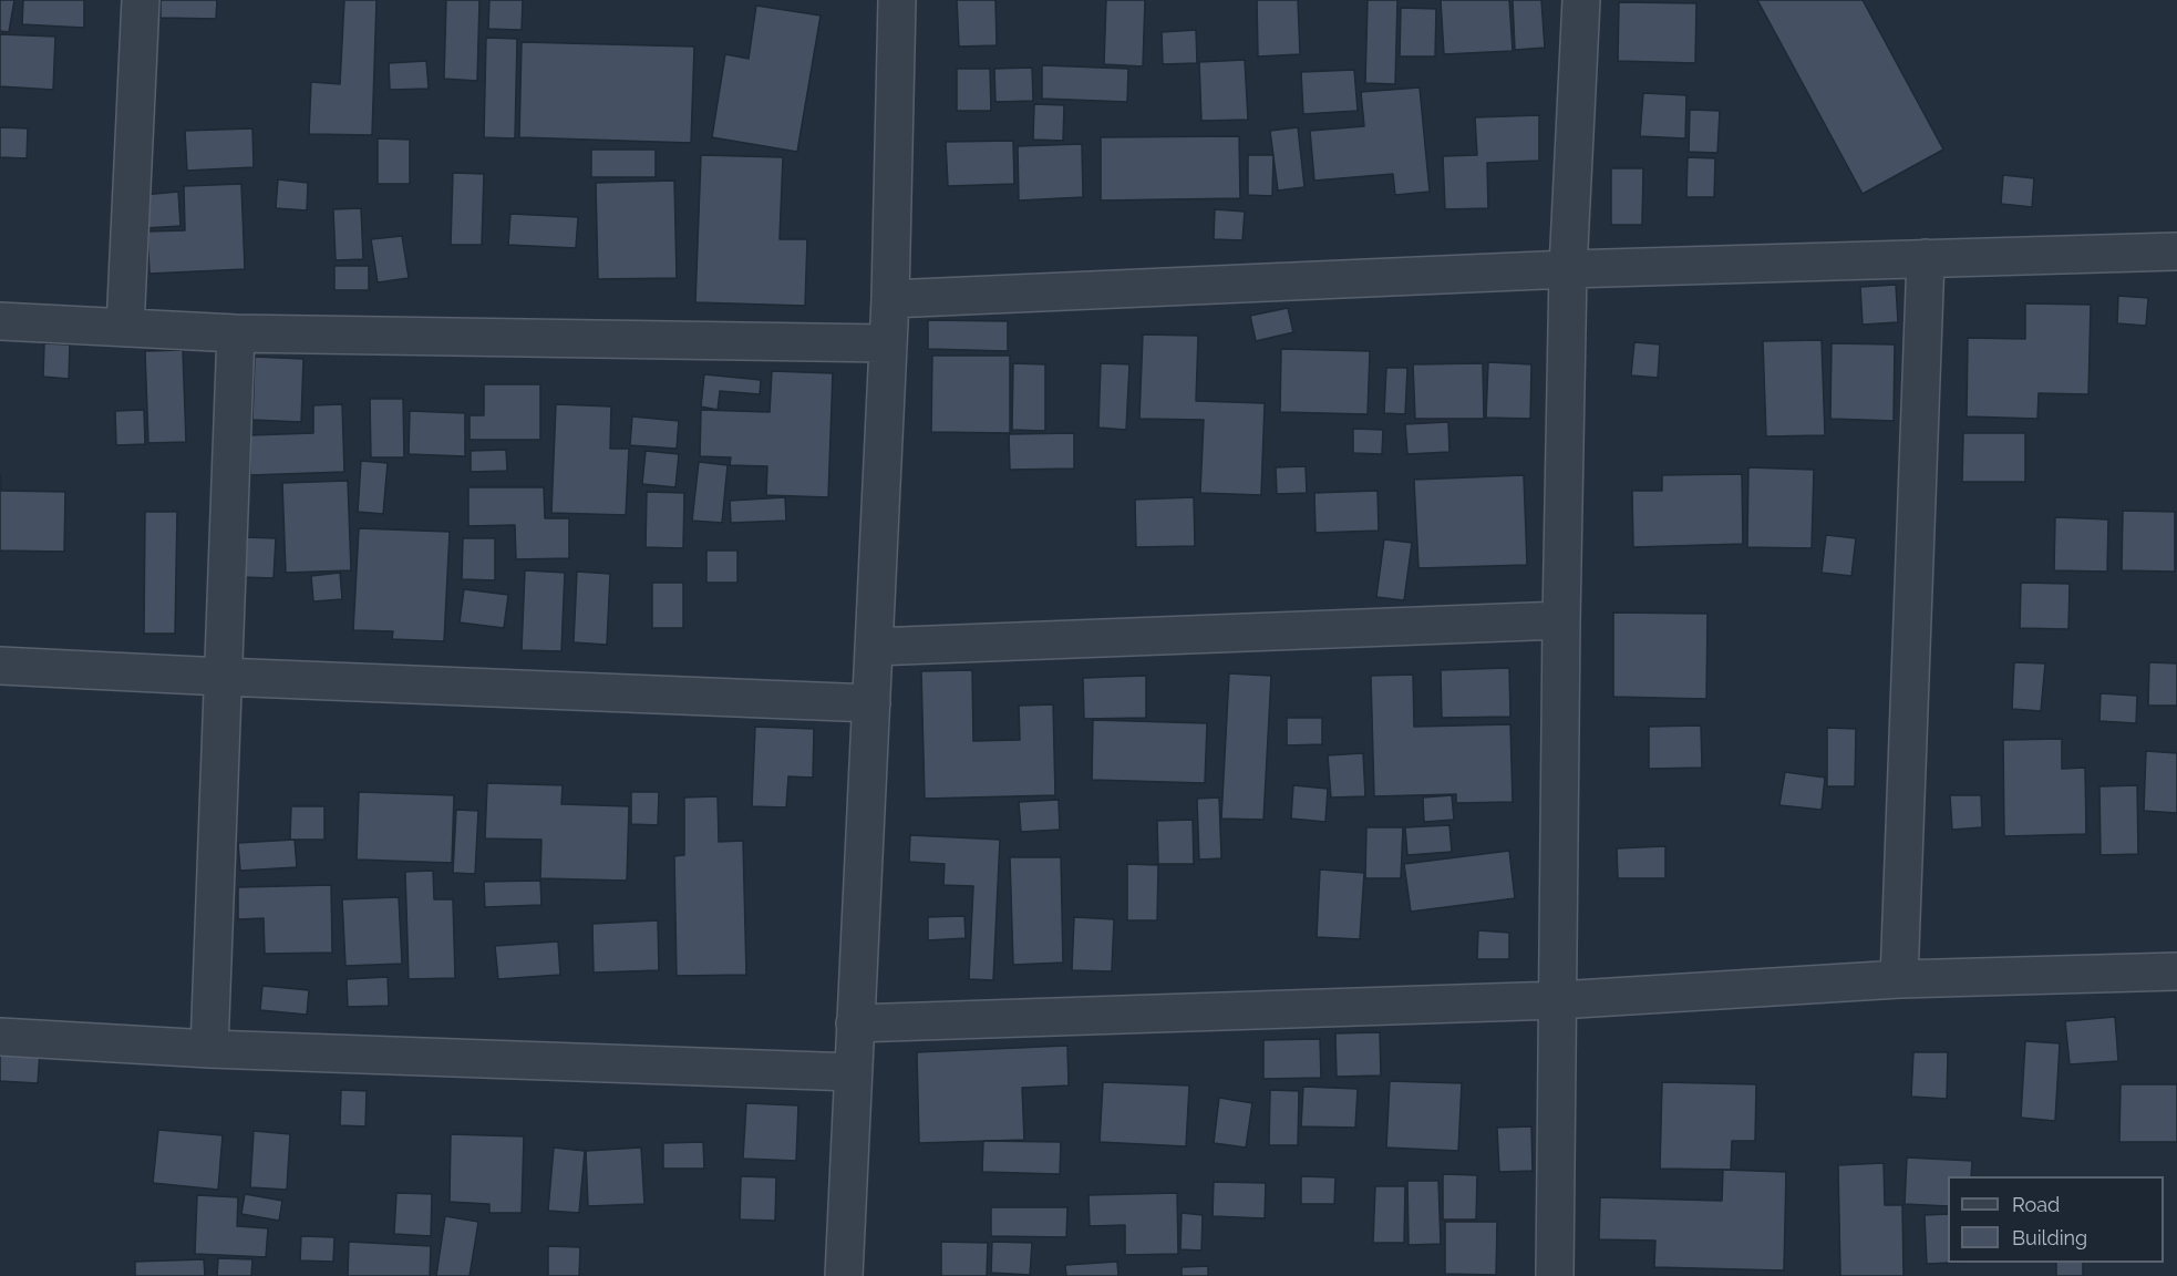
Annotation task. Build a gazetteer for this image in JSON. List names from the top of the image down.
{
  "legend": ["Road", "Building"]
}
